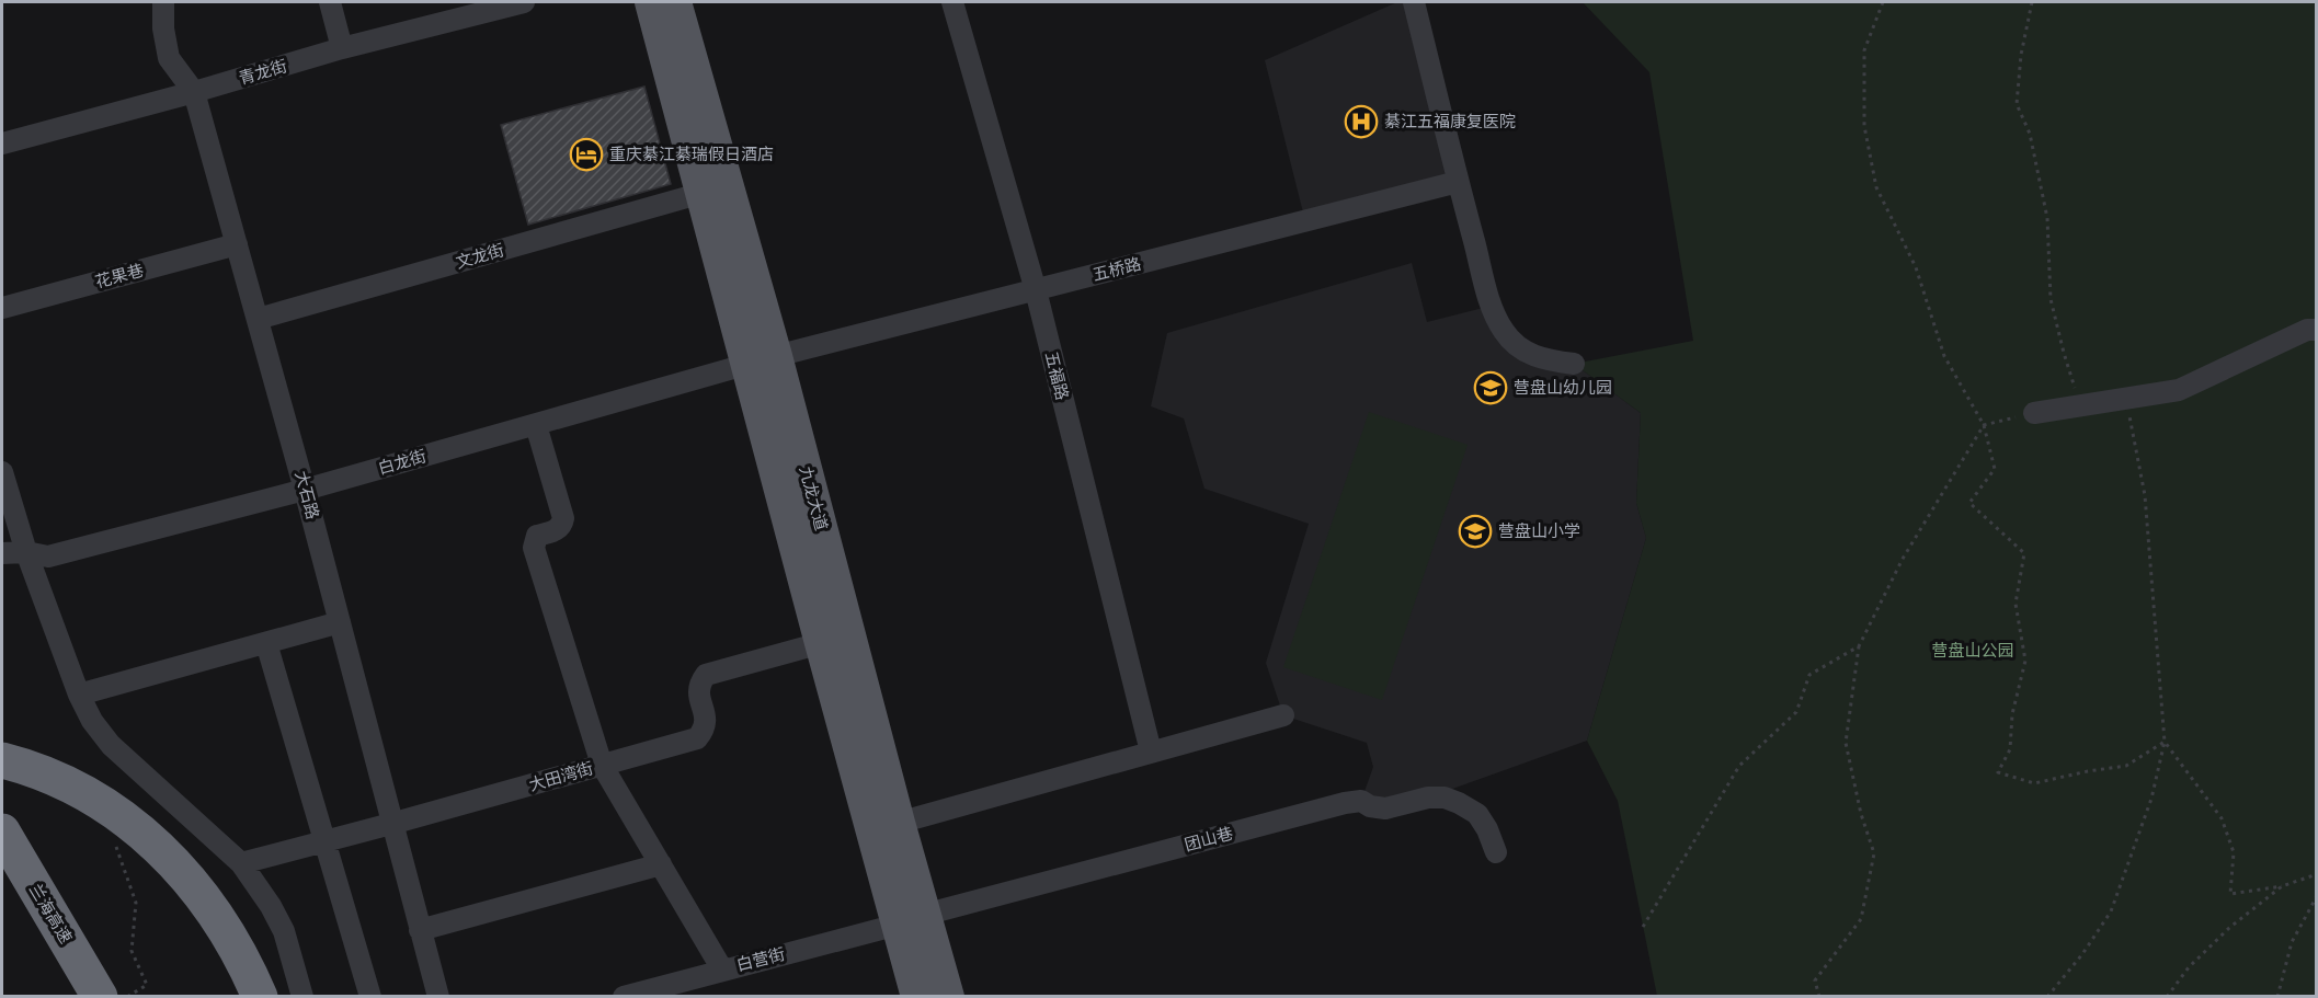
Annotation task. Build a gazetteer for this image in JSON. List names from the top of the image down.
{
  "streets": {
    "highway": ["兰海高速"],
    "main road": ["九龙大道"],
    "street": [
      "青龙街",
      "文龙街",
      "五桥路",
      "花果巷",
      "五福路",
      "白龙街",
      "大石路",
      "大田湾街",
      "团山巷",
      "白营街"
    ]
  },
  "crossings": [
    ["青龙街", "大石路"],
    ["文龙街", "大石路"],
    ["文龙街", "九龙大道"],
    ["五桥路", "五福路"],
    ["五桥路", "白龙街"],
    ["五桥路", "九龙大道"],
    ["花果巷", "大石路"],
    ["白龙街", "大石路"],
    ["白龙街", "九龙大道"],
    ["大石路", "大田湾街"],
    ["九龙大道", "大田湾街"],
    ["九龙大道", "团山巷"],
    ["九龙大道", "白营街"],
    ["团山巷", "白营街"]
  ],
  "parks": ["营盘山公园"],
  "places": {
    "hospital": ["綦江五福康复医院"],
    "hotel": ["重庆綦江綦瑞假日酒店"],
    "school or university": ["营盘山幼儿园", "营盘山小学"]
  }
}
